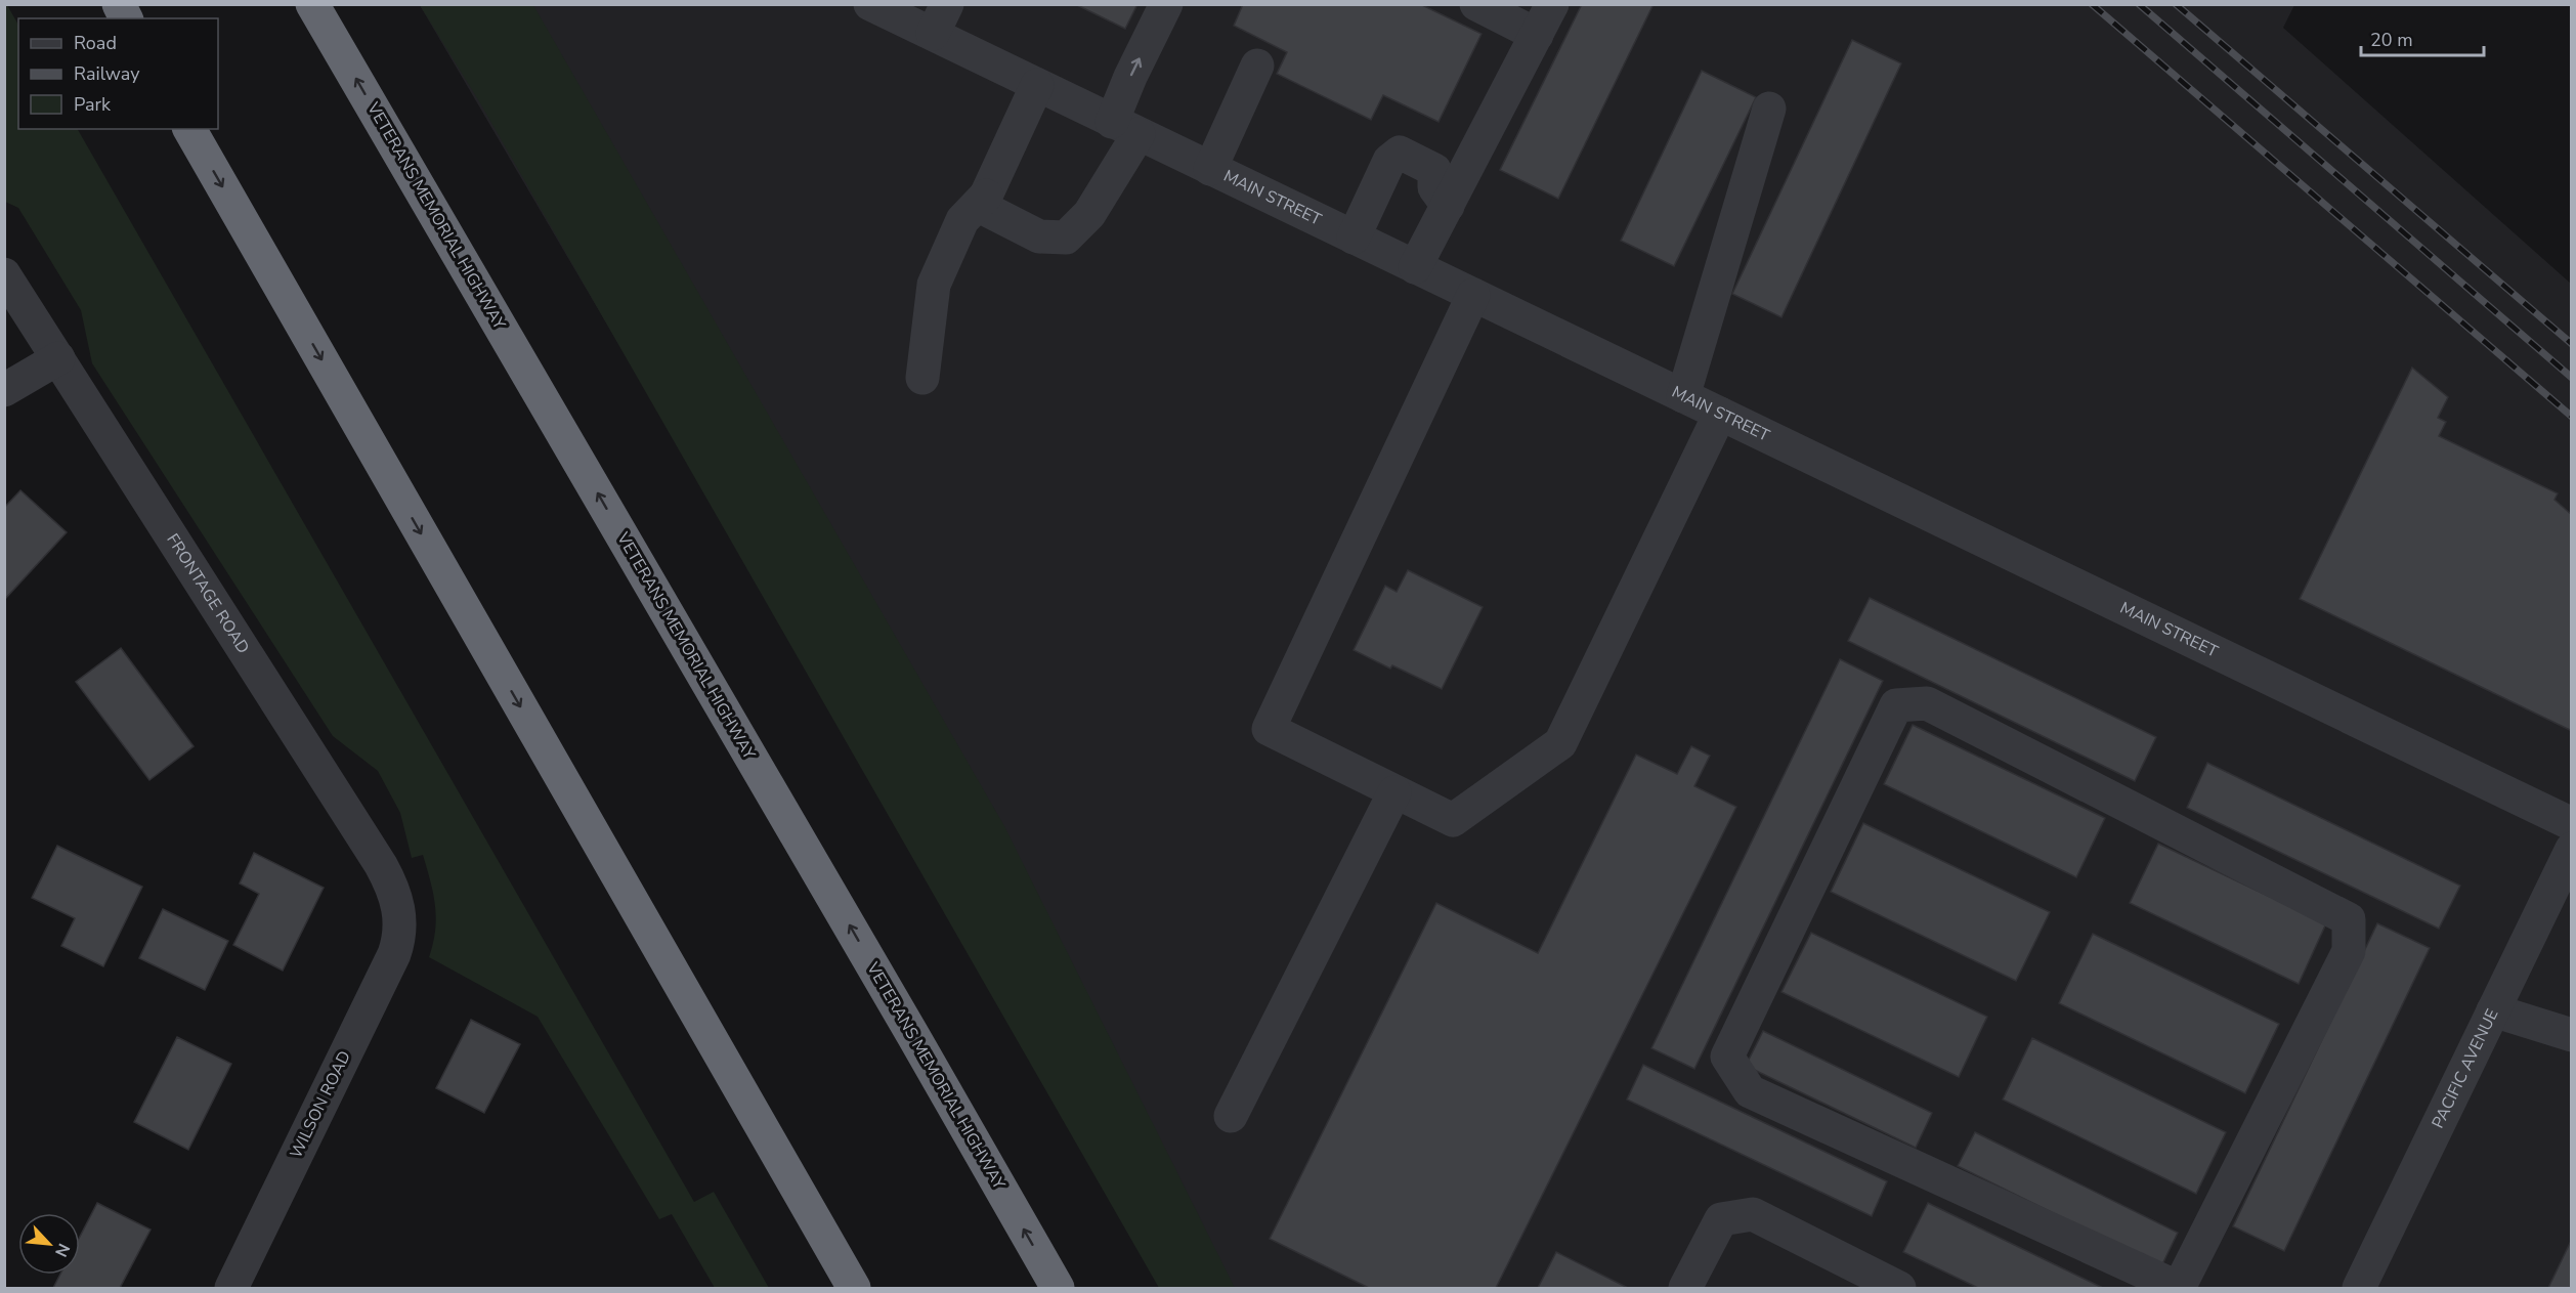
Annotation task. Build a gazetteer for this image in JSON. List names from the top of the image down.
{
  "streets": {
    "highway": ["VETERANS MEMORIAL HIGHWAY"],
    "street": [
      "MAIN STREET",
      "FRONTAGE ROAD",
      "PACIFIC AVENUE",
      "WILSON ROAD"
    ]
  },
  "crossings": [
    ["FRONTAGE ROAD", "WILSON ROAD"]
  ],
  "legend": ["Road", "Railway", "Park"],
  "scale_bar": "20 m",
  "north": "bottom right"
}
